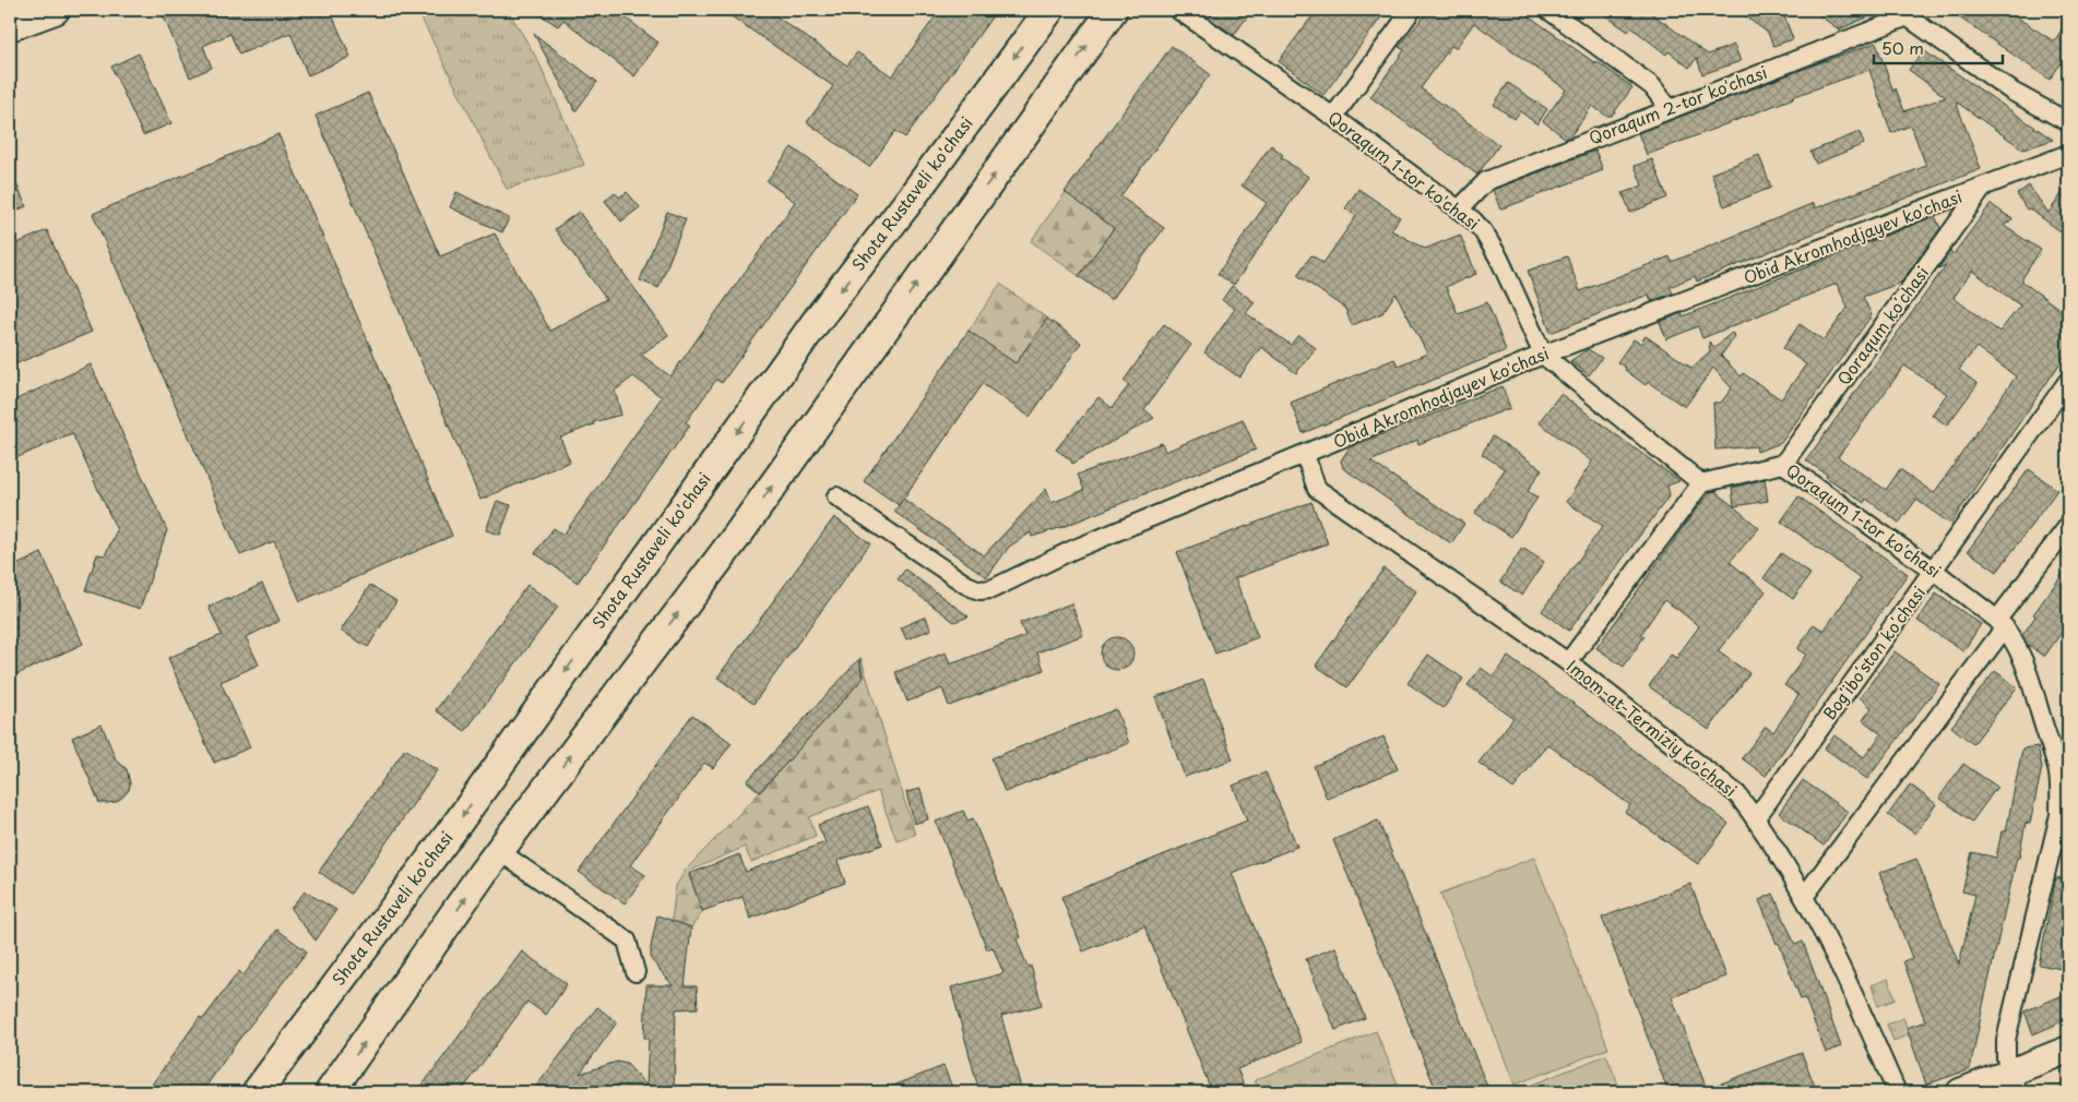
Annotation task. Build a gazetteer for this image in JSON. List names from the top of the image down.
{
  "streets": {
    "main road": ["Shota Rustaveli ko'chasi"],
    "street": [
      "Qoraqum 2-tor ko'chasi",
      "Qoraqum 1-tor ko'chasi",
      "Obid Akromhodjayev ko'chasi",
      "Qoraqum koʻchasi",
      "Bogʻiboʻston koʻchasi",
      "Imom-at-Termiziy ko'chasi"
    ]
  },
  "crossings": [
    ["Qoraqum 2-tor ko'chasi", "Qoraqum 1-tor ko'chasi"],
    ["Qoraqum 1-tor ko'chasi", "Obid Akromhodjayev ko'chasi"],
    ["Qoraqum 1-tor ko'chasi", "Qoraqum koʻchasi"],
    ["Qoraqum 1-tor ko'chasi", "Bogʻiboʻston koʻchasi"],
    ["Obid Akromhodjayev ko'chasi", "Qoraqum koʻchasi"],
    ["Obid Akromhodjayev ko'chasi", "Imom-at-Termiziy ko'chasi"],
    ["Bogʻiboʻston koʻchasi", "Imom-at-Termiziy ko'chasi"]
  ],
  "scale_bar": "50 m"
}
